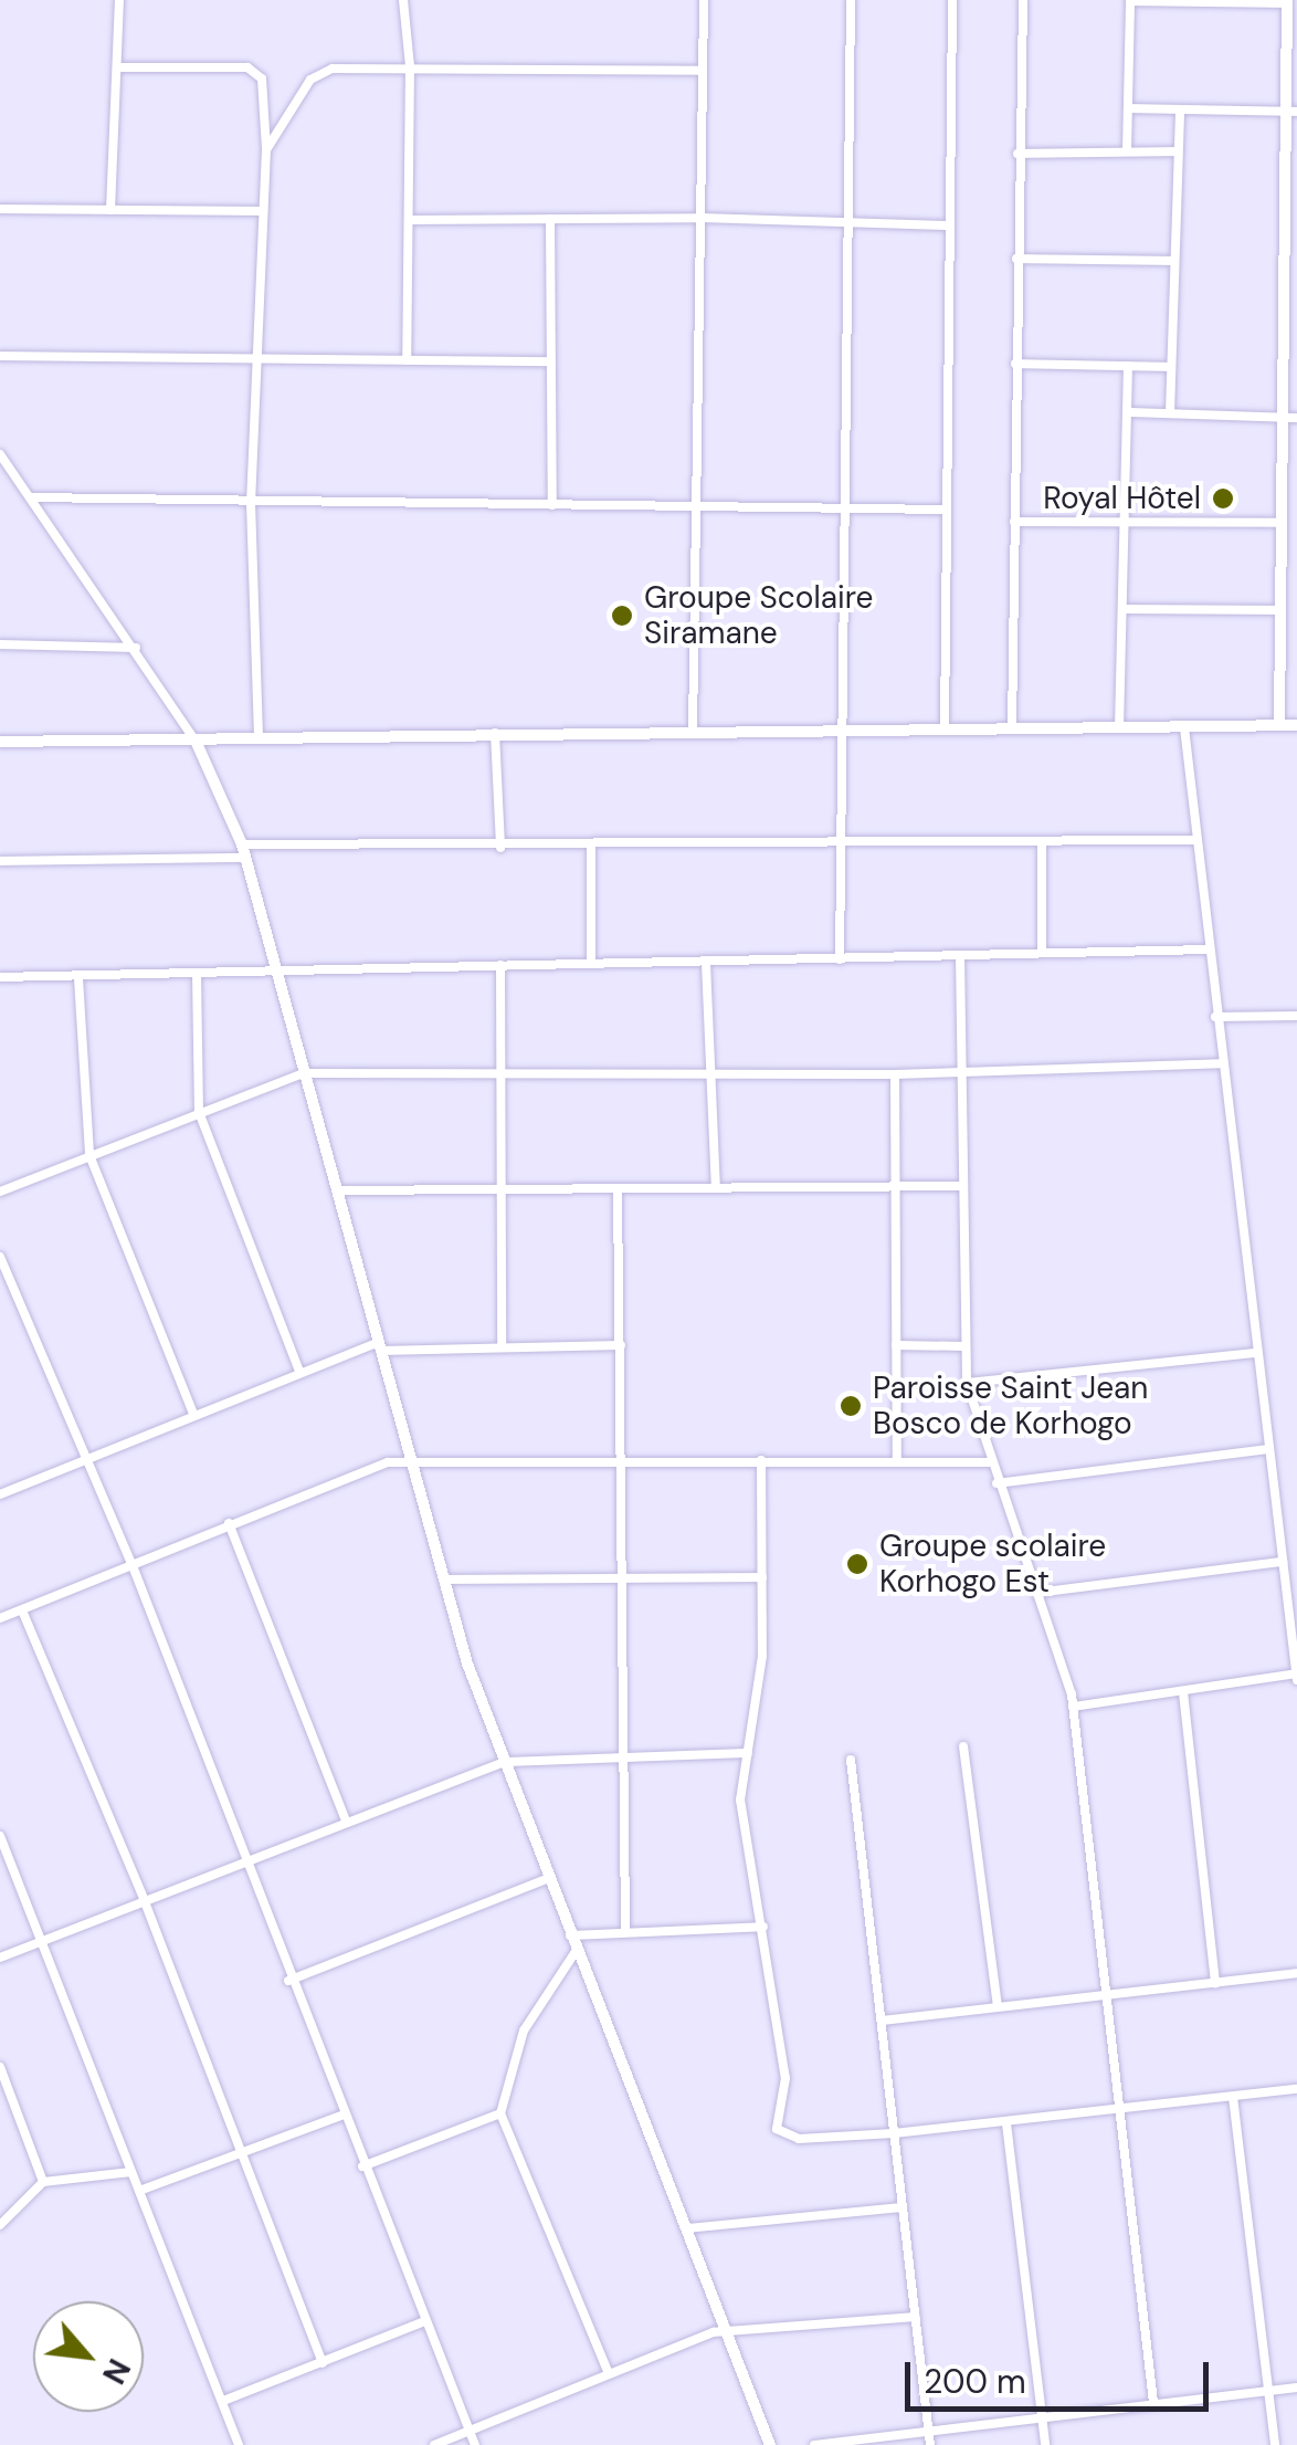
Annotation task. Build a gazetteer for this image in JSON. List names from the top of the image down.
{
  "places": [
    "Royal Hôtel",
    "Groupe Scolaire Siramane",
    "Paroisse Saint Jean Bosco de Korhogo",
    "Groupe scolaire Korhogo Est"
  ],
  "scale_bar": "200 m",
  "north": "bottom right"
}
